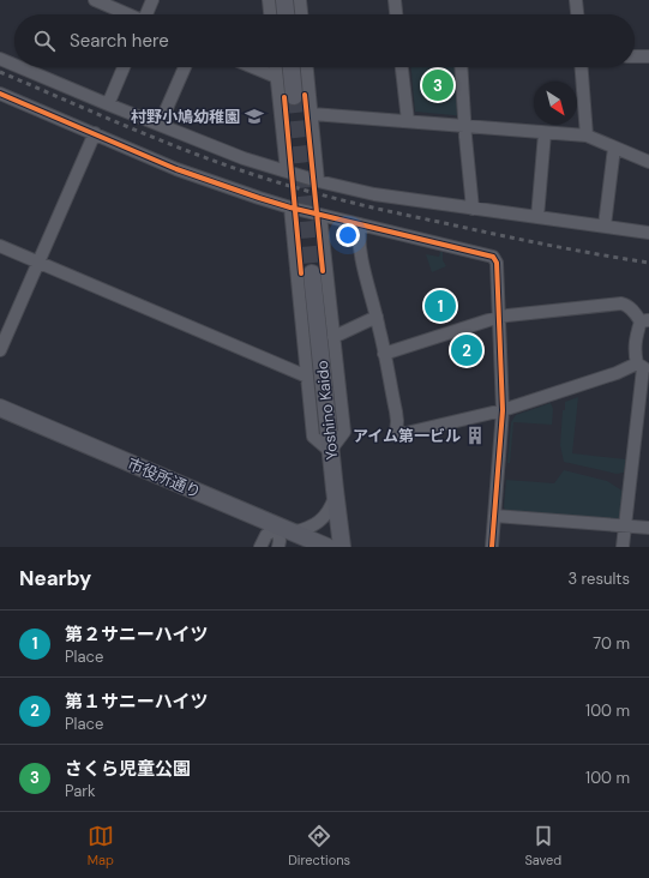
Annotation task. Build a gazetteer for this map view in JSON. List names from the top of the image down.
{
  "streets": {
    "street": ["Yoshino Kaido", "市役所通り"]
  },
  "places": {
    "school or university": ["村野小鳩幼稚園"],
    "building": ["アイム第一ビル"]
  },
  "north": "bottom right",
  "page": {
    "search": "Search here",
    "pins": ["3", "1", "2"],
    "heading": ["Nearby", "3 results"],
    "list": [
      {
        "mark": "1",
        "name": "第２サニーハイツ",
        "note": "Place",
        "value": "70 m"
      },
      {
        "mark": "2",
        "name": "第１サニーハイツ",
        "note": "Place",
        "value": "100 m"
      },
      {
        "mark": "3",
        "name": "さくら児童公園",
        "note": "Park",
        "value": "100 m"
      }
    ],
    "nav": ["Map", "Directions", "Saved"]
  }
}
